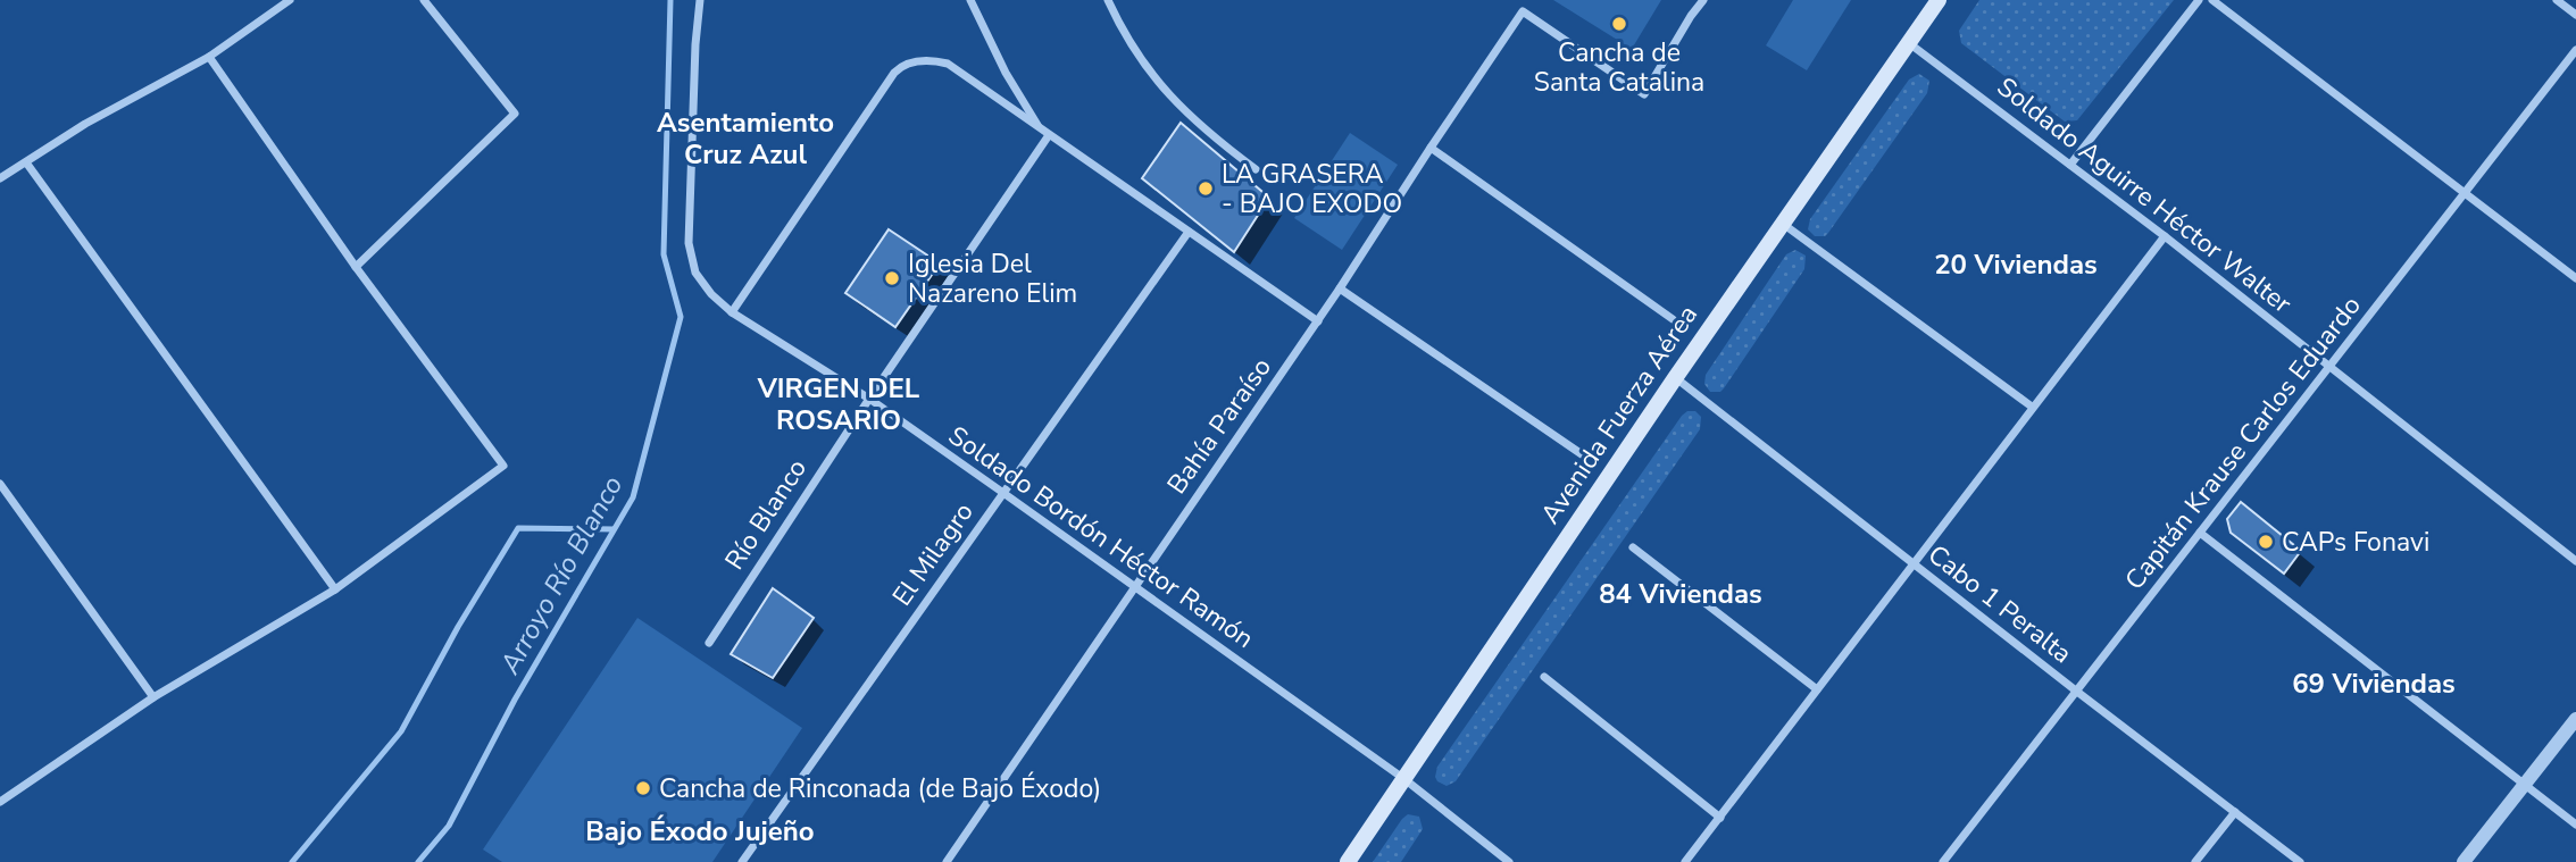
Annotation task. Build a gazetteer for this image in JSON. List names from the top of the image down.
{
  "streets": {
    "main road": ["Avenida Fuerza Aérea"],
    "street": [
      "Soldado Aguirre Héctor Walter",
      "Bahía Paraíso",
      "Capitán Krause Carlos Eduardo",
      "Río Blanco",
      "Soldado Bordón Héctor Ramón",
      "El Milagro",
      "Cabo 1 Peralta"
    ]
  },
  "crossings": [
    ["Soldado Aguirre Héctor Walter", "Avenida Fuerza Aérea"],
    ["Soldado Aguirre Héctor Walter", "Capitán Krause Carlos Eduardo"],
    ["Avenida Fuerza Aérea", "Soldado Bordón Héctor Ramón"],
    ["Avenida Fuerza Aérea", "Cabo 1 Peralta"],
    ["Bahía Paraíso", "Soldado Bordón Héctor Ramón"],
    ["Capitán Krause Carlos Eduardo", "Cabo 1 Peralta"],
    ["Río Blanco", "Soldado Bordón Héctor Ramón"],
    ["Soldado Bordón Héctor Ramón", "El Milagro"]
  ],
  "districts": [
    "Asentamiento Cruz Azul",
    "20 Viviendas",
    "VIRGEN DEL ROSARIO",
    "84 Viviendas",
    "69 Viviendas",
    "Bajo Éxodo Jujeño"
  ],
  "water": ["Arroyo Río Blanco"],
  "places": [
    "Cancha de Santa Catalina",
    "LA GRASERA - BAJO EXODO",
    "Iglesia Del Nazareno Elim",
    "CAPs Fonavi",
    "Cancha de Rinconada (de Bajo Éxodo)"
  ]
}
